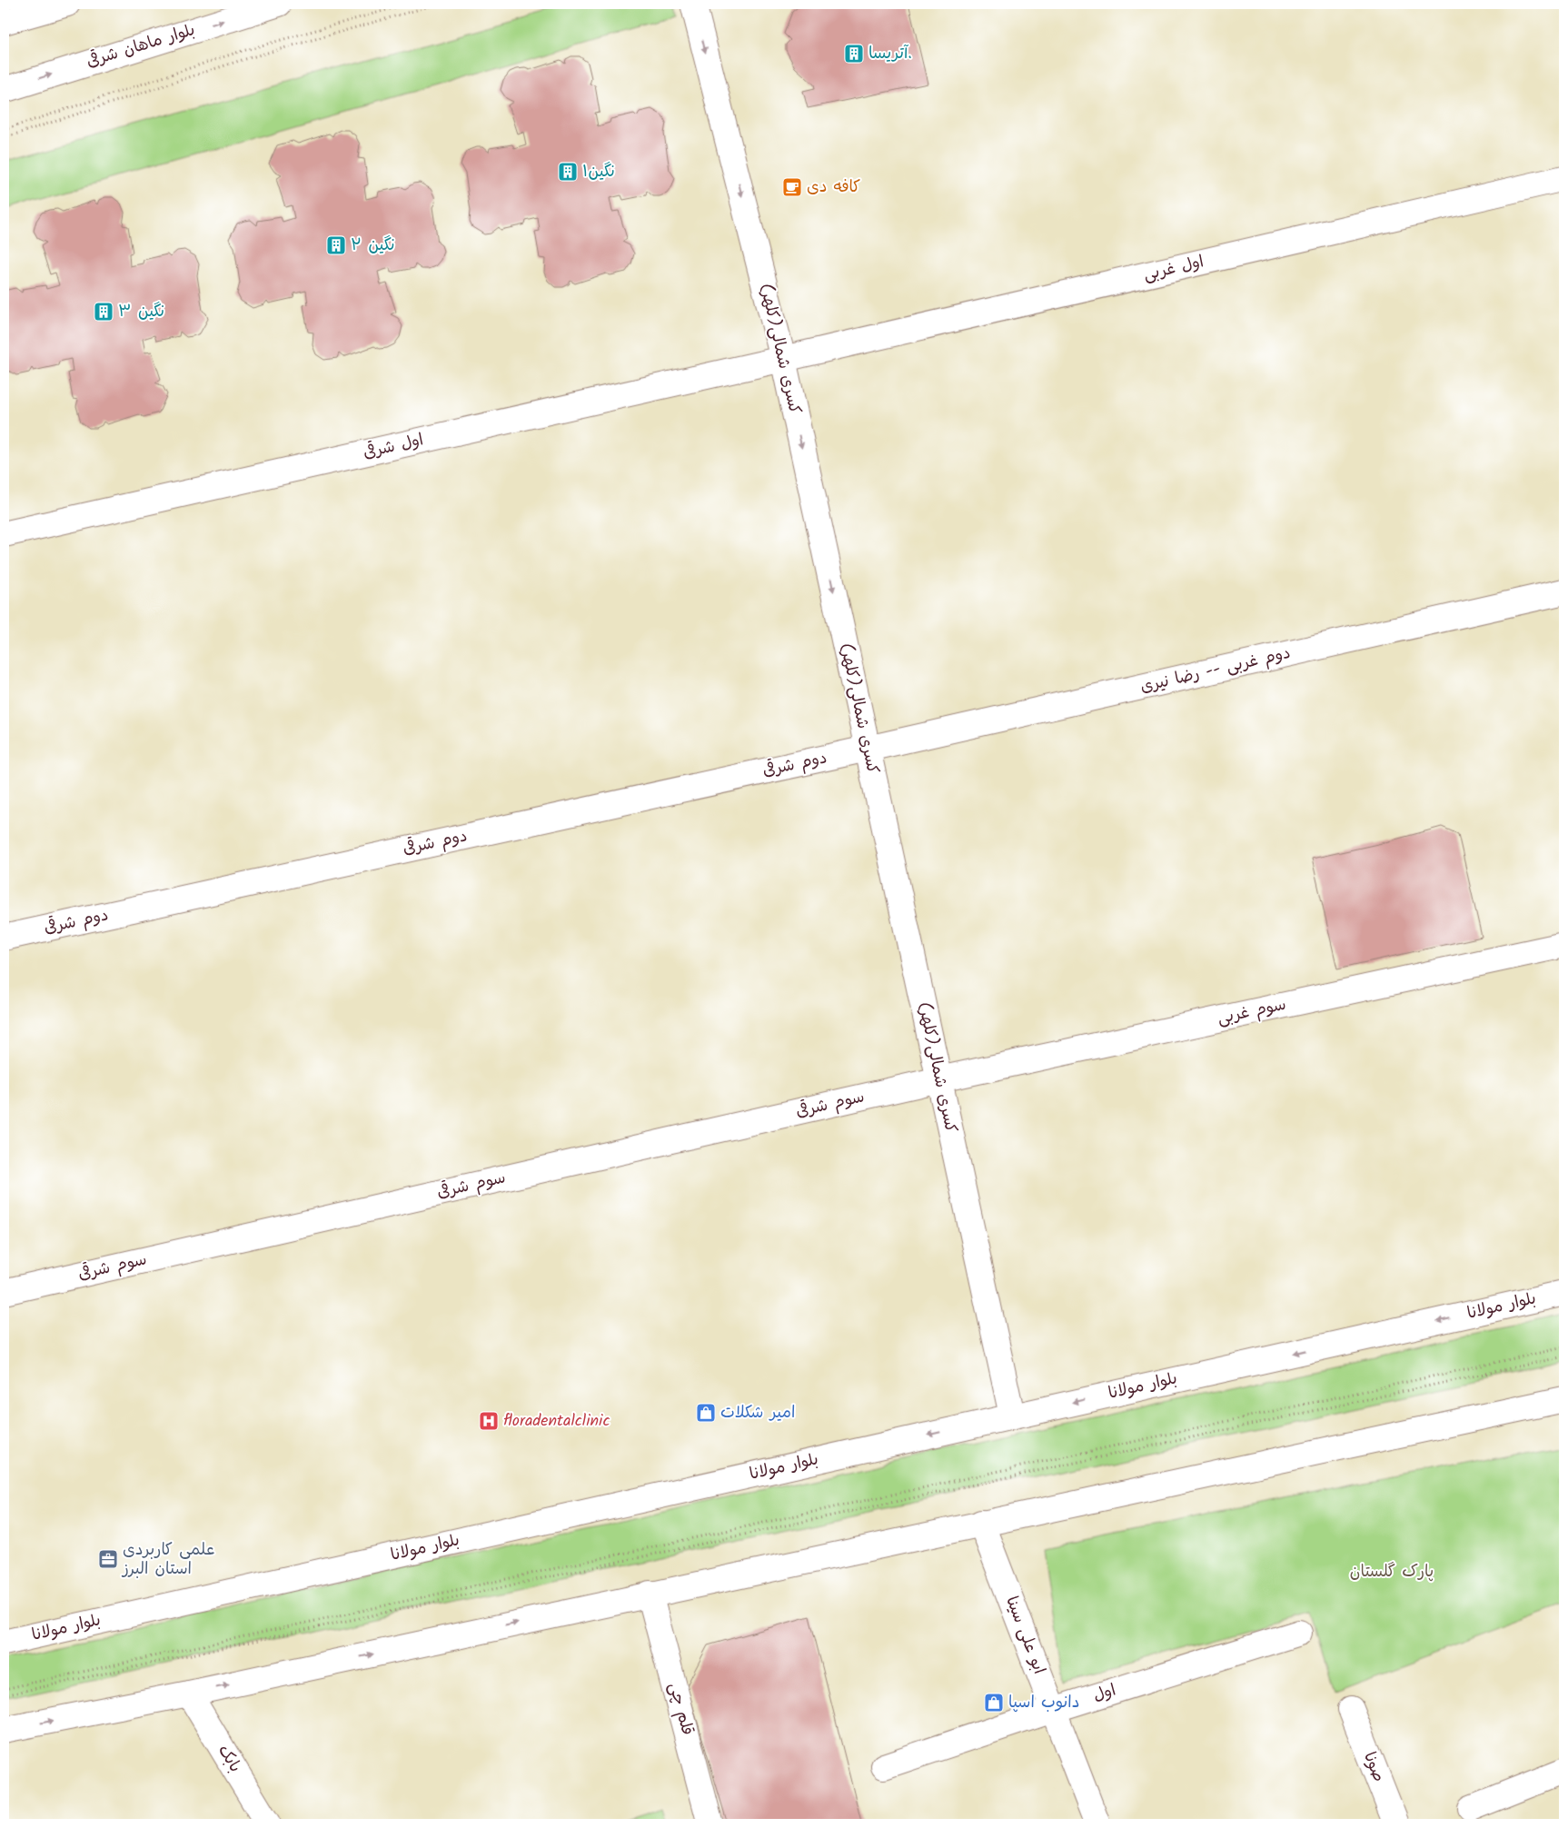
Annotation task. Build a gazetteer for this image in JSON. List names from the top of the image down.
{
  "streets": {
    "street": [
      "بلوار ماهان شرقی",
      "اول غربی",
      "کسری شمالی(کلهر)",
      "اول شرقی",
      "دوم غربی -- رضا نیری",
      "دوم شرقی",
      "سوم غربی",
      "سوم شرقی",
      "بلوار مولانا",
      "ابو علی سینا",
      "اول",
      "قلم چی",
      "بابک",
      "صونا"
    ]
  },
  "crossings": [
    ["اول غربی", "کسری شمالی(کلهر)"],
    ["اول غربی", "اول شرقی"],
    ["کسری شمالی(کلهر)", "اول شرقی"],
    ["کسری شمالی(کلهر)", "دوم غربی -- رضا نیری"],
    ["کسری شمالی(کلهر)", "دوم شرقی"],
    ["کسری شمالی(کلهر)", "سوم غربی"],
    ["کسری شمالی(کلهر)", "سوم شرقی"],
    ["کسری شمالی(کلهر)", "بلوار مولانا"],
    ["دوم غربی -- رضا نیری", "دوم شرقی"],
    ["سوم غربی", "سوم شرقی"],
    ["ابو علی سینا", "اول"]
  ],
  "one_way": ["بلوار ماهان شرقی", "کسری شمالی(کلهر)"],
  "parks": ["پارک گلستان"],
  "places": {
    "building": [
      "آتریسا.",
      "نگین۱",
      "نگین ۲",
      "نگین ۳"
    ],
    "cafe": ["کافه دی"],
    "shop": ["امیر شکلات", "دانوب اسپا"],
    "hospital": ["floradentalclinic"],
    "office": ["علمی کاربردی استان البرز"]
  }
}
